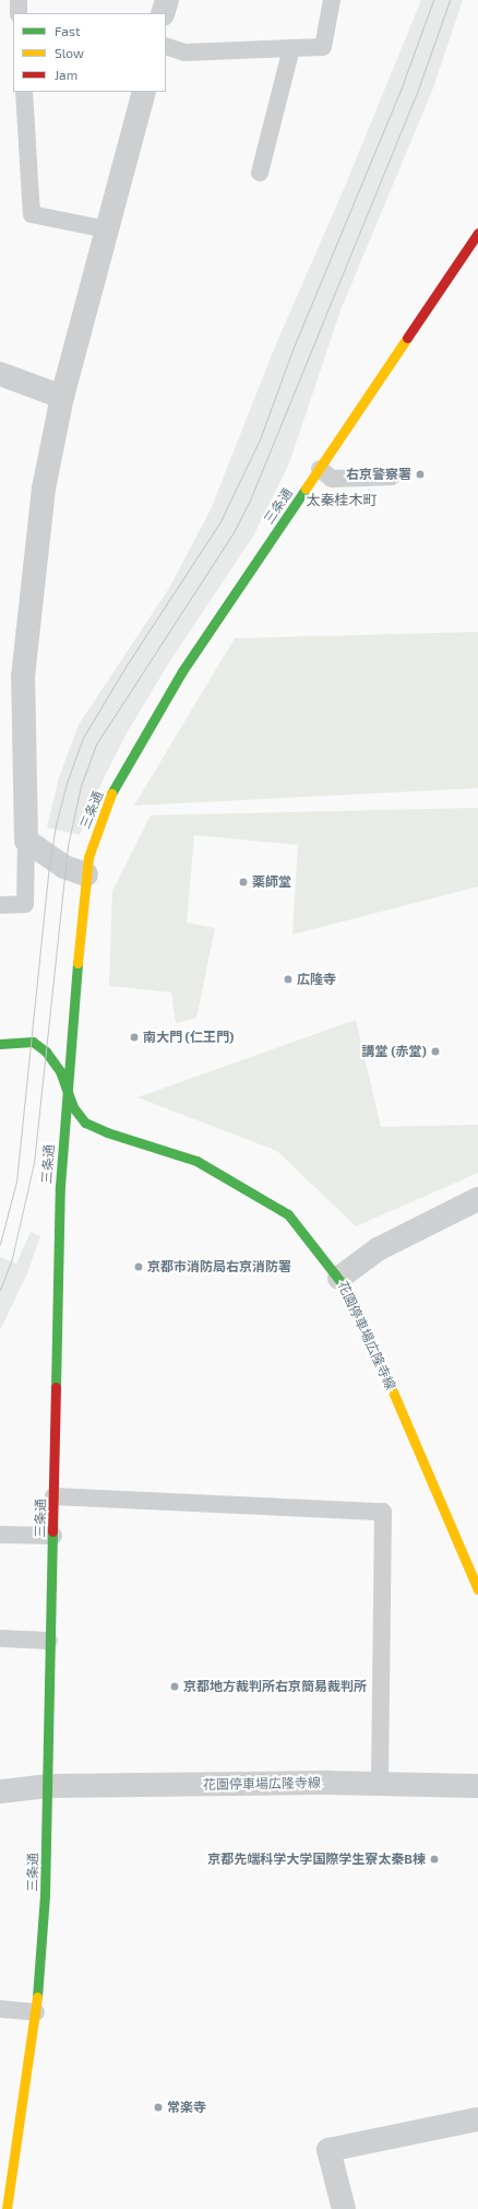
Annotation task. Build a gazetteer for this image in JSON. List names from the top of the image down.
{
  "streets": {
    "main road": ["三条通", "花園停車場広隆寺線"]
  },
  "crossings": [
    ["三条通", "花園停車場広隆寺線"]
  ],
  "districts": ["太秦桂木町"],
  "places": [
    "右京警察署",
    "薬師堂",
    "広隆寺",
    "南大門 (仁王門)",
    "講堂 (赤堂)",
    "京都市消防局右京消防署",
    "京都地方裁判所右京簡易裁判所",
    "京都先端科学大学国際学生寮太秦B棟",
    "常楽寺"
  ],
  "legend": ["Fast", "Slow", "Jam"]
}
